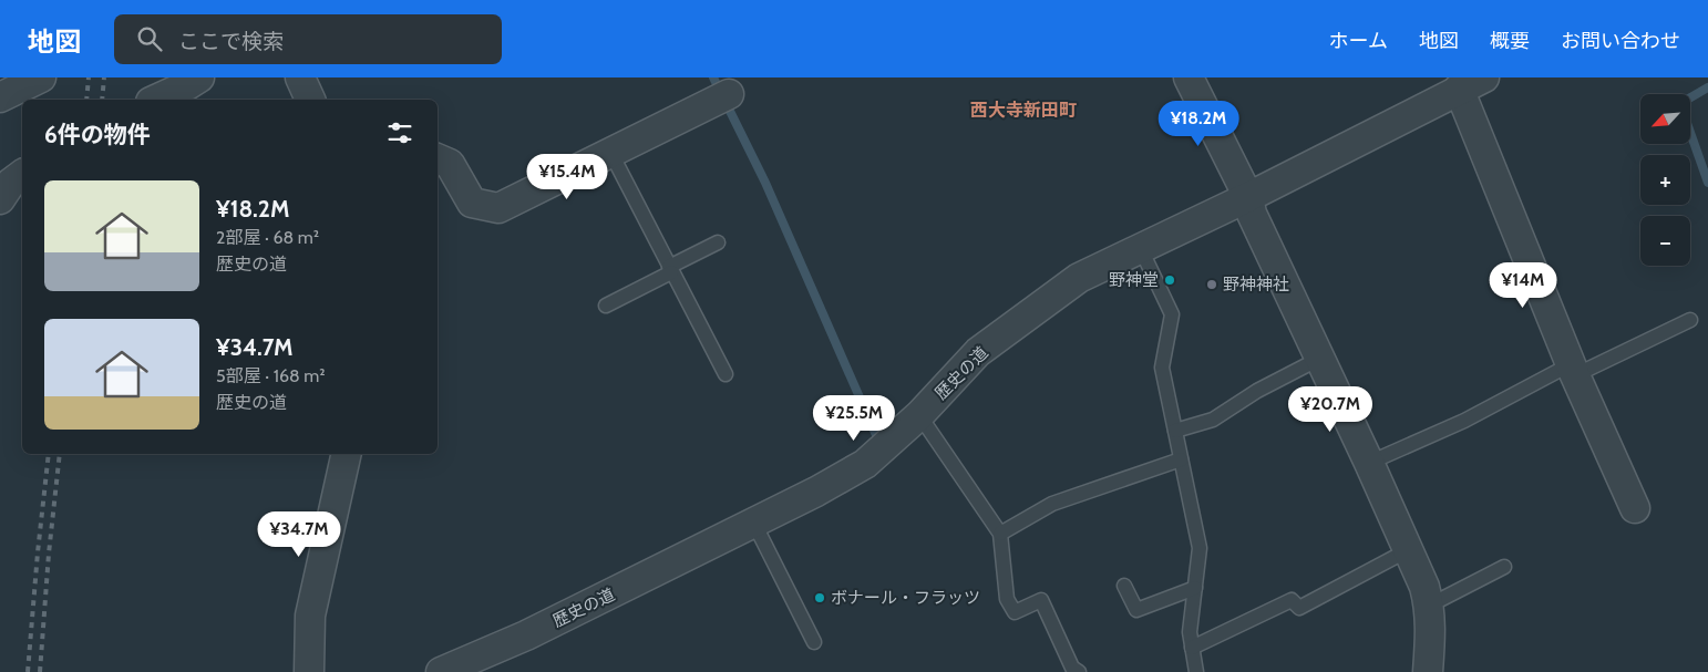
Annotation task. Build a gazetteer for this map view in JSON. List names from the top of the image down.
{
  "streets": {
    "street": ["歴史の道"]
  },
  "districts": ["西大寺新田町"],
  "places": ["野神堂", "野神神社", "ボナール・フラッツ"],
  "north": "bottom left",
  "page": {
    "header": "地図",
    "search": "ここで検索",
    "nav": [
      "ホーム",
      "地図",
      "概要",
      "お問い合わせ"
    ],
    "map_buttons": ["+", "−"],
    "heading": "6件の物件",
    "price": [
      "¥18.2M",
      "¥15.4M",
      "¥14M",
      "¥20.7M",
      "¥25.5M",
      "¥34.7M"
    ],
    "list": [
      {
        "name": "¥18.2M",
        "note": "2部屋 · 68 m² · 歴史の道"
      },
      {
        "name": "¥34.7M",
        "note": "5部屋 · 168 m² · 歴史の道"
      }
    ]
  }
}
